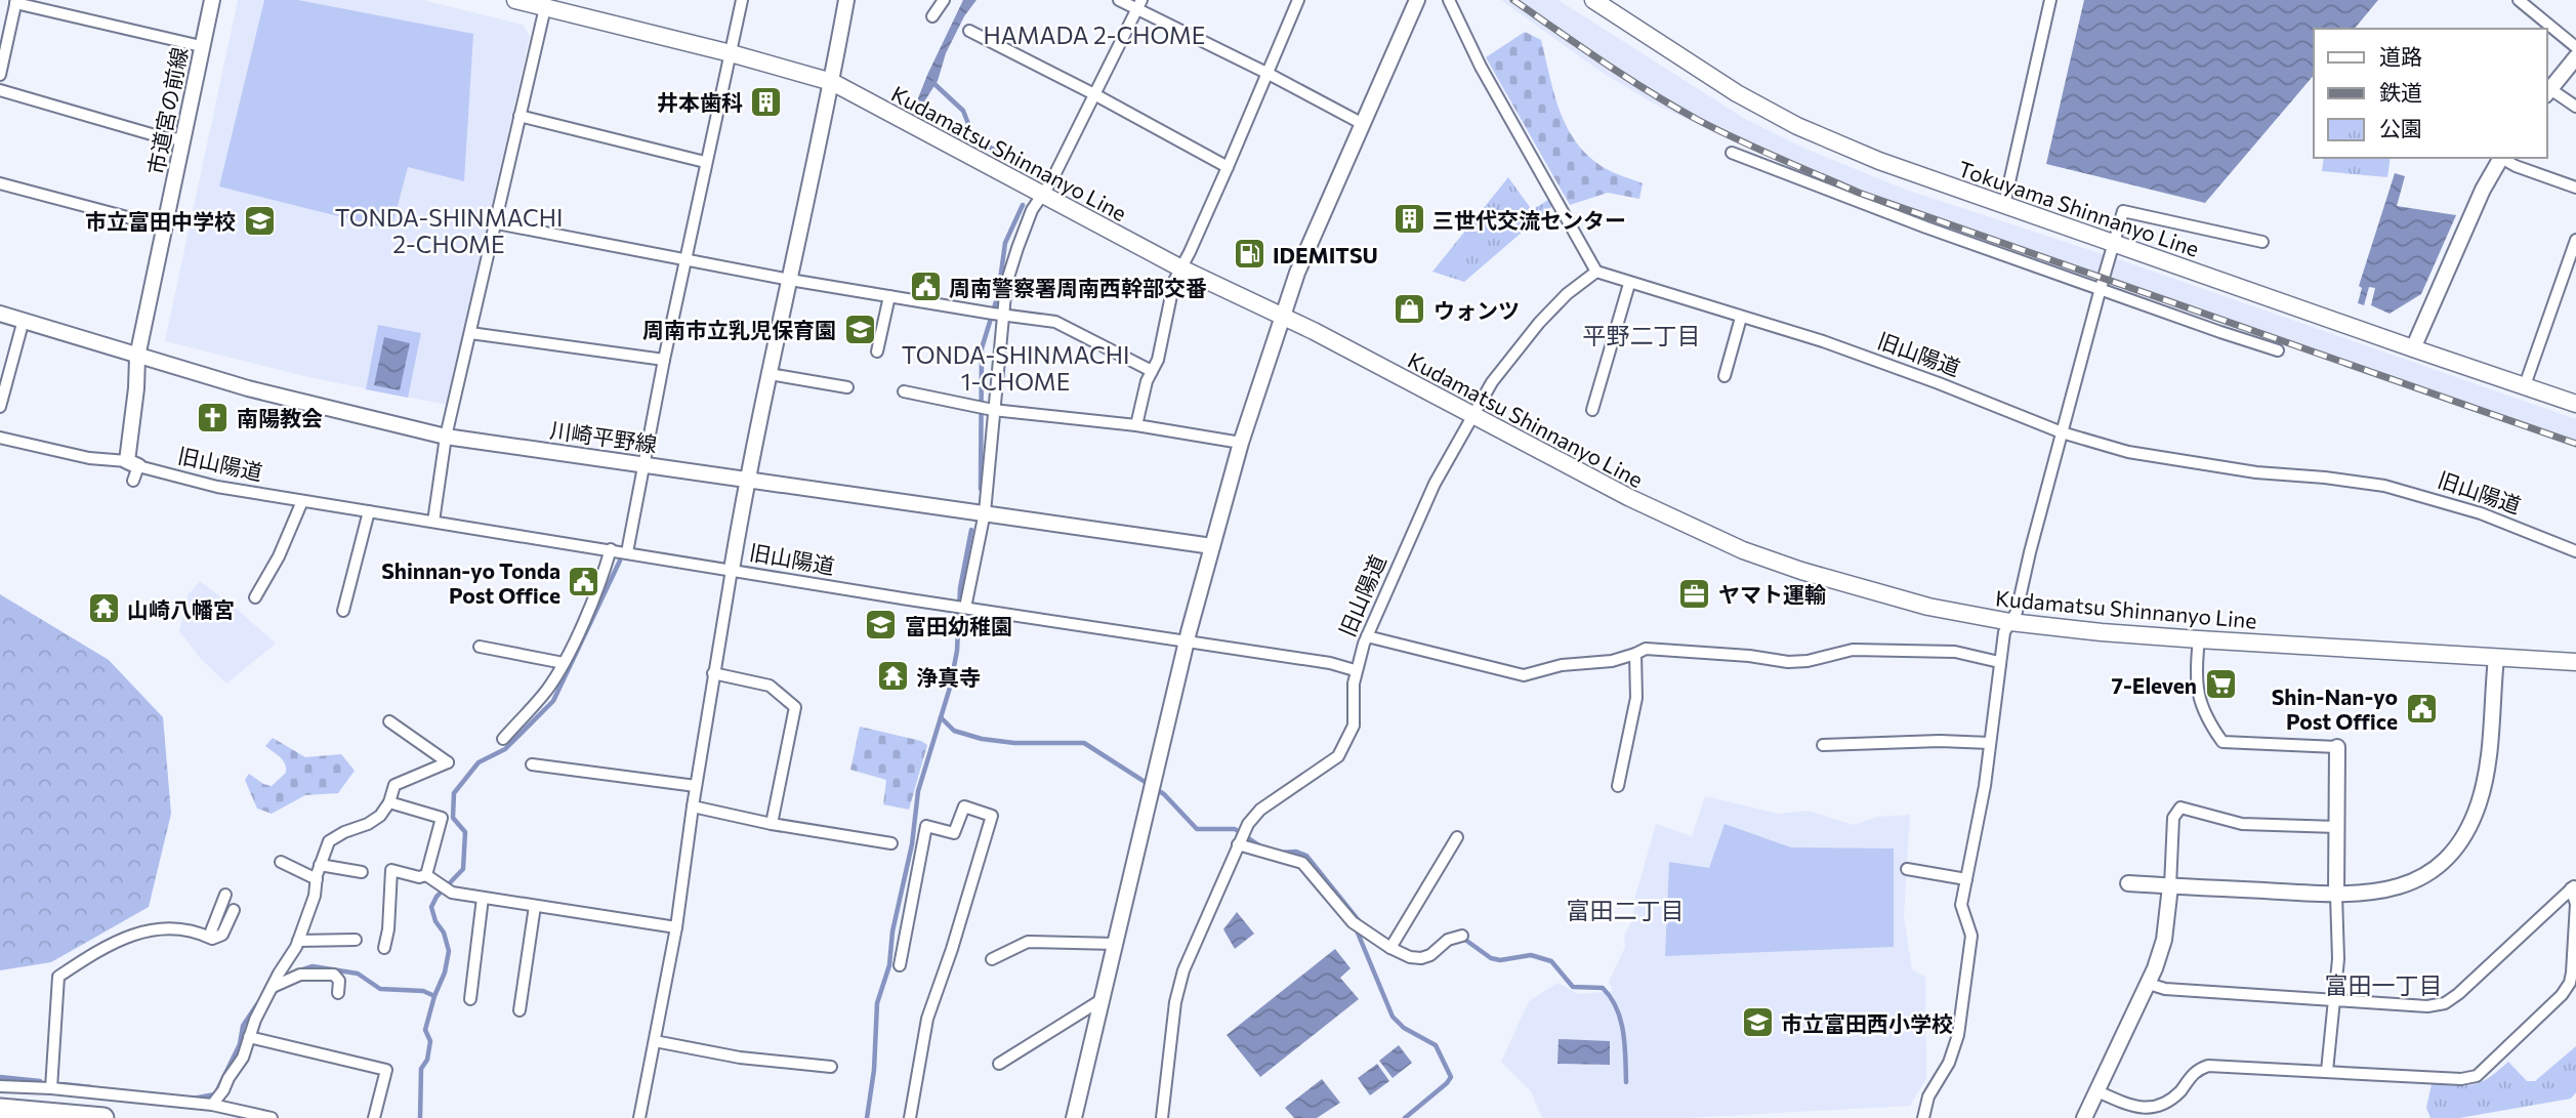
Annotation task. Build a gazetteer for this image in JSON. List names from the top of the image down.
{
  "streets": {
    "main road": ["Kudamatsu Shinnanyo Line", "Tokuyama Shinnanyo Line"],
    "street": ["市道宮の前線", "旧山陽道", "川崎平野線"]
  },
  "crossings": [
    ["市道宮の前線", "川崎平野線"],
    ["Kudamatsu Shinnanyo Line", "旧山陽道"]
  ],
  "districts": [
    "HAMADA 2-CHOME",
    "TONDA-SHINMACHI 2-CHOME",
    "平野二丁目",
    "TONDA-SHINMACHI 1-CHOME",
    "富田二丁目",
    "富田一丁目"
  ],
  "places": {
    "building": ["井本歯科", "三世代交流センター"],
    "school or university": [
      "市立富田中学校",
      "周南市立乳児保育園",
      "富田幼稚園",
      "市立富田西小学校"
    ],
    "fuel station": ["IDEMITSU"],
    "public building": ["周南警察署周南西幹部交番", "Shinnan-yo Tonda Post Office", "Shin-Nan-yo Post Office"],
    "shop": ["ウォンツ"],
    "church": ["南陽教会"],
    "office": ["ヤマト運輸"],
    "temple": ["山崎八幡宮", "浄真寺"],
    "supermarket": ["7-Eleven"]
  },
  "legend": ["道路", "鉄道", "公園"]
}
